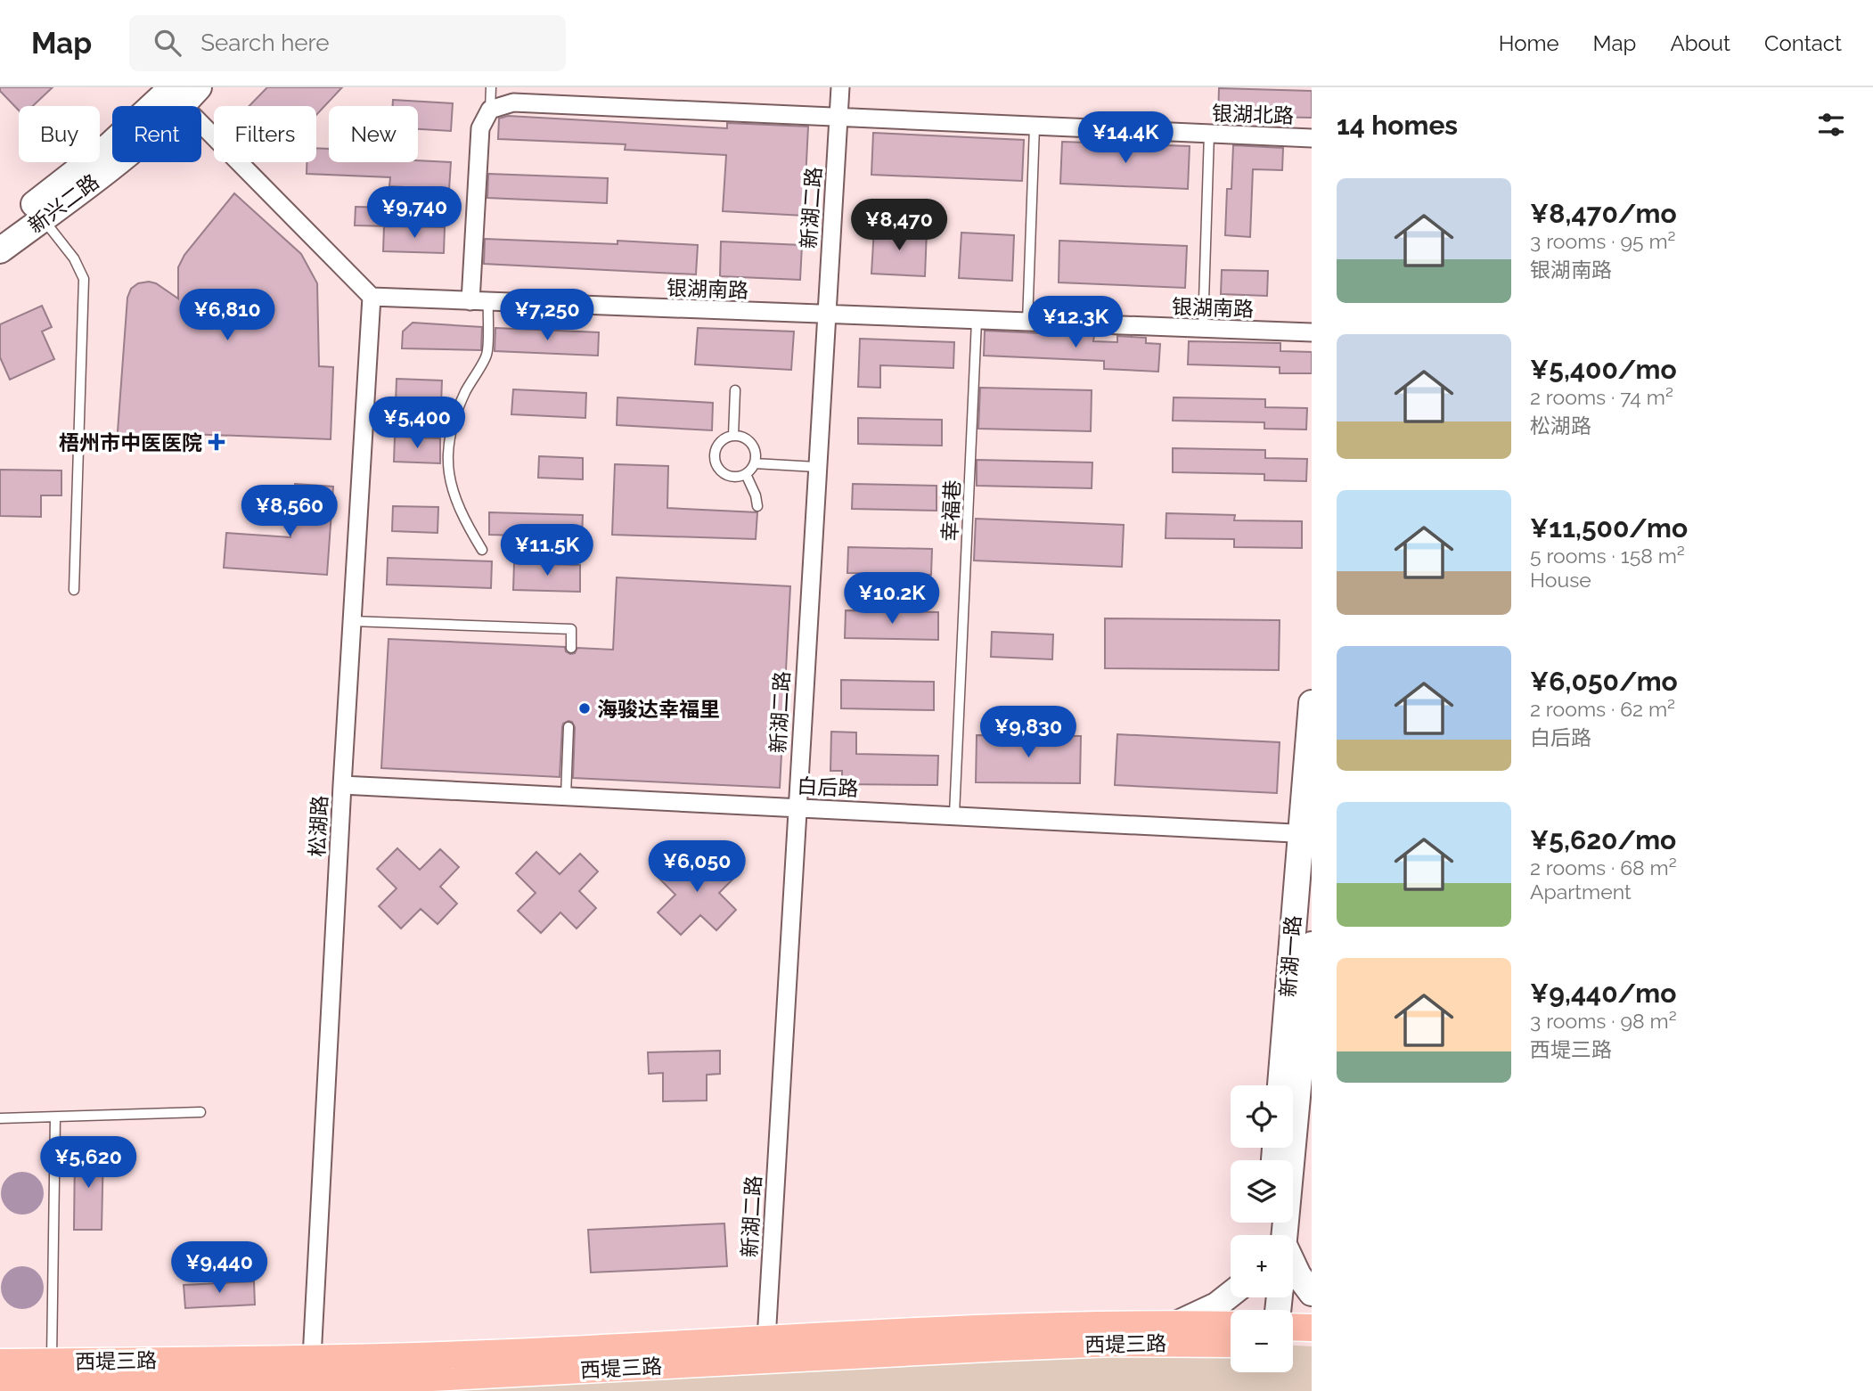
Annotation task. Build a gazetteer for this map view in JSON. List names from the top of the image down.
{
  "streets": {
    "main road": ["西堤三路"],
    "street": [
      "银湖北路",
      "新兴二路",
      "新湖二路",
      "银湖南路",
      "白后路",
      "松湖路",
      "新湖一路"
    ],
    "lane": ["幸福巷"]
  },
  "crossings": [
    ["银湖北路", "新湖二路"],
    ["新湖二路", "银湖南路"],
    ["新湖二路", "白后路"],
    ["新湖二路", "西堤三路"],
    ["银湖南路", "幸福巷"],
    ["银湖南路", "松湖路"],
    ["幸福巷", "白后路"],
    ["白后路", "松湖路"],
    ["白后路", "新湖一路"],
    ["松湖路", "西堤三路"]
  ],
  "places": {
    "health": ["梧州市中医医院"],
    "other": ["海骏达幸福里"]
  },
  "page": {
    "header": "Map",
    "search": "Search here",
    "nav": [
      "Home",
      "Map",
      "About",
      "Contact"
    ],
    "heading": "14 homes",
    "chip": [
      "Buy",
      "Rent",
      "Filters",
      "New"
    ],
    "price": [
      "¥14.4K",
      "¥9,740",
      "¥8,470",
      "¥6,810",
      "¥7,250",
      "¥12.3K",
      "¥5,400",
      "¥8,560",
      "¥11.5K",
      "¥10.2K",
      "¥9,830",
      "¥6,050",
      "¥5,620",
      "¥9,440"
    ],
    "list": [
      {
        "name": "¥8,470/mo",
        "note": "3 rooms · 95 m² · 银湖南路"
      },
      {
        "name": "¥5,400/mo",
        "note": "2 rooms · 74 m² · 松湖路"
      },
      {
        "name": "¥11,500/mo",
        "note": "5 rooms · 158 m² · House"
      },
      {
        "name": "¥6,050/mo",
        "note": "2 rooms · 62 m² · 白后路"
      },
      {
        "name": "¥5,620/mo",
        "note": "2 rooms · 68 m² · Apartment"
      },
      {
        "name": "¥9,440/mo",
        "note": "3 rooms · 98 m² · 西堤三路"
      }
    ],
    "map_buttons": ["+", "−"]
  }
}
